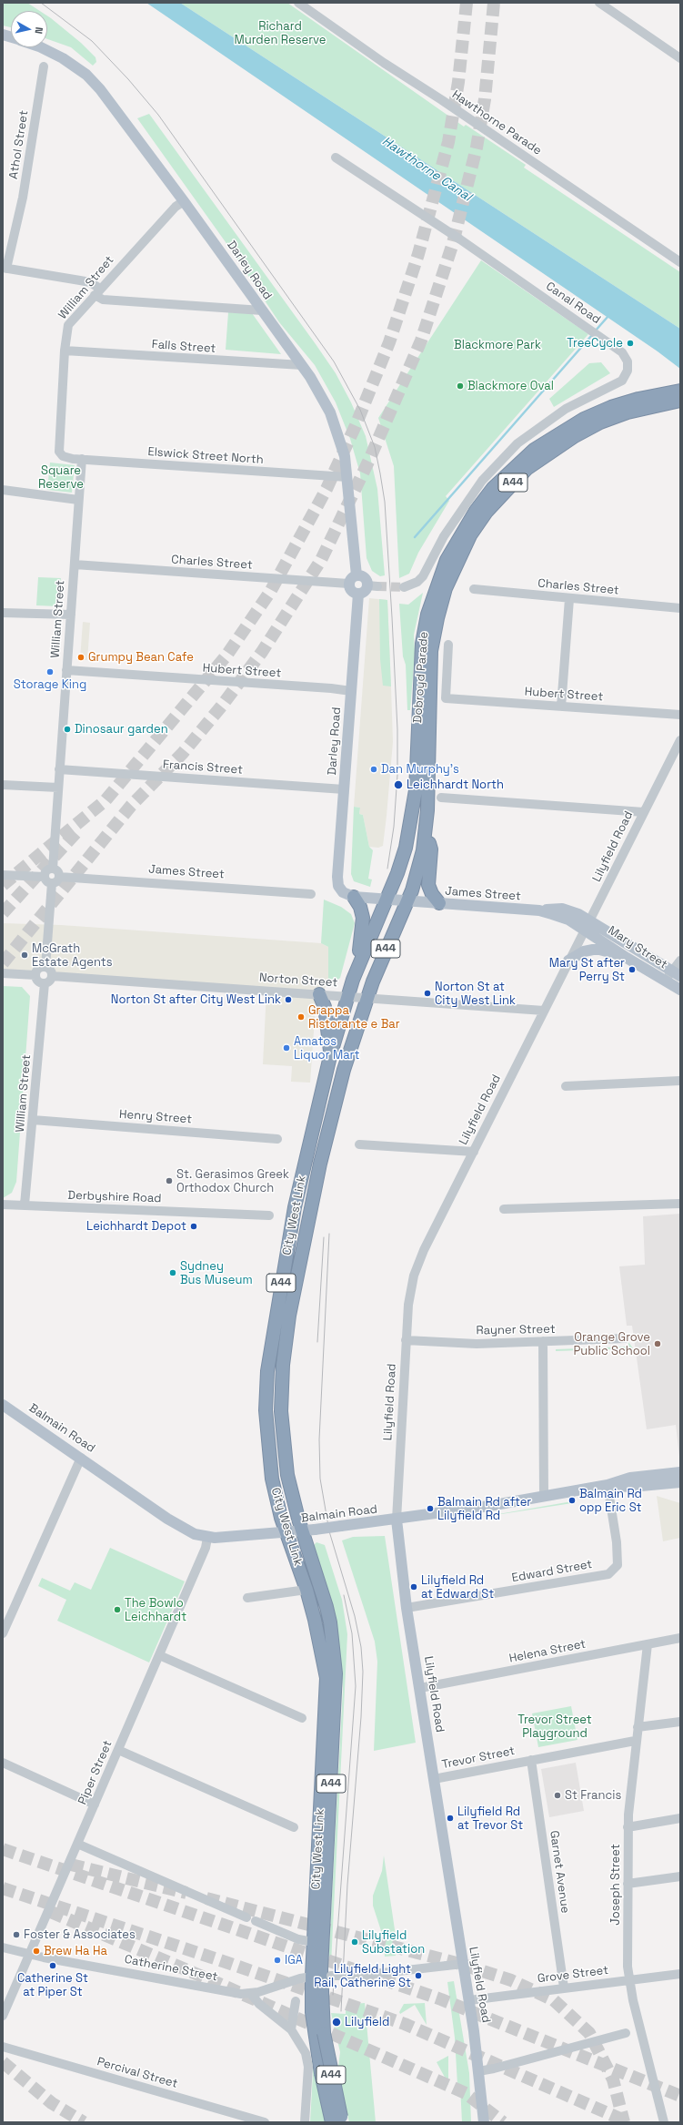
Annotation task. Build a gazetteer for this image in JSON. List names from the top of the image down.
{
  "streets": {
    "highway": ["A44", "Dobroyd Parade", "City West Link"],
    "main road": [
      "Darley Road",
      "Lilyfield Road",
      "James Street",
      "Mary Street",
      "Balmain Road"
    ],
    "street": [
      "Hawthorne Parade",
      "Athol Street",
      "William Street",
      "Canal Road",
      "Falls Street",
      "Elswick Street North",
      "Charles Street",
      "Hubert Street",
      "Francis Street",
      "Norton Street",
      "Henry Street",
      "Derbyshire Road",
      "Rayner Street",
      "Edward Street",
      "Helena Street",
      "Trevor Street",
      "Piper Street",
      "Garnet Avenue",
      "Joseph Street",
      "Catherine Street",
      "Grove Street",
      "Percival Street"
    ]
  },
  "crossings": [
    ["Darley Road", "William Street"],
    ["Darley Road", "Falls Street"],
    ["Darley Road", "Elswick Street North"],
    ["Darley Road", "Charles Street"],
    ["Darley Road", "Hubert Street"],
    ["Darley Road", "Francis Street"],
    ["Darley Road", "James Street"],
    ["William Street", "Falls Street"],
    ["William Street", "Elswick Street North"],
    ["William Street", "Charles Street"],
    ["William Street", "Hubert Street"],
    ["William Street", "Francis Street"],
    ["William Street", "James Street"],
    ["William Street", "Norton Street"],
    ["William Street", "Henry Street"],
    ["William Street", "Derbyshire Road"],
    ["Dobroyd Parade", "James Street"],
    ["Dobroyd Parade", "City West Link"],
    ["Lilyfield Road", "James Street"],
    ["Lilyfield Road", "Mary Street"],
    ["Lilyfield Road", "Norton Street"],
    ["Lilyfield Road", "Rayner Street"],
    ["Lilyfield Road", "Balmain Road"],
    ["Lilyfield Road", "Edward Street"],
    ["Lilyfield Road", "Helena Street"],
    ["Lilyfield Road", "Trevor Street"],
    ["Lilyfield Road", "Catherine Street"],
    ["Lilyfield Road", "Grove Street"],
    ["James Street", "Mary Street"],
    ["James Street", "City West Link"],
    ["Norton Street", "City West Link"],
    ["City West Link", "Balmain Road"],
    ["City West Link", "Catherine Street"],
    ["Balmain Road", "Edward Street"],
    ["Balmain Road", "Piper Street"],
    ["Helena Street", "Joseph Street"],
    ["Trevor Street", "Garnet Avenue"],
    ["Trevor Street", "Joseph Street"],
    ["Piper Street", "Catherine Street"],
    ["Garnet Avenue", "Grove Street"],
    ["Joseph Street", "Grove Street"]
  ],
  "water": ["Hawthorne Canal"],
  "parks": [
    "Richard Murden Reserve",
    "Blackmore Park",
    "Square Reserve",
    "Trevor Street Playground"
  ],
  "places": [
    "TreeCycle",
    "Blackmore Oval",
    "Grumpy Bean Cafe",
    "Storage King",
    "Dinosaur garden",
    "Dan Murphy's",
    "Leichhardt North",
    "McGrath Estate Agents",
    "Mary St after Perry St",
    "Norton St at City West Link",
    "Norton St after City West Link",
    "Grappa Ristorante e Bar",
    "Amatos Liquor Mart",
    "St. Gerasimos Greek Orthodox Church",
    "Leichhardt Depot",
    "Sydney Bus Museum",
    "Orange Grove Public School",
    "Balmain Rd opp Eric St",
    "Balmain Rd after Lilyfield Rd",
    "Lilyfield Rd at Edward St",
    "The Bowlo Leichhardt",
    "St Francis",
    "Lilyfield Rd at Trevor St",
    "Foster & Associates",
    "Lilyfield Substation",
    "Brew Ha Ha",
    "IGA",
    "Catherine St at Piper St",
    "Lilyfield Light Rail, Catherine St",
    "Lilyfield"
  ],
  "north": "right"
}
